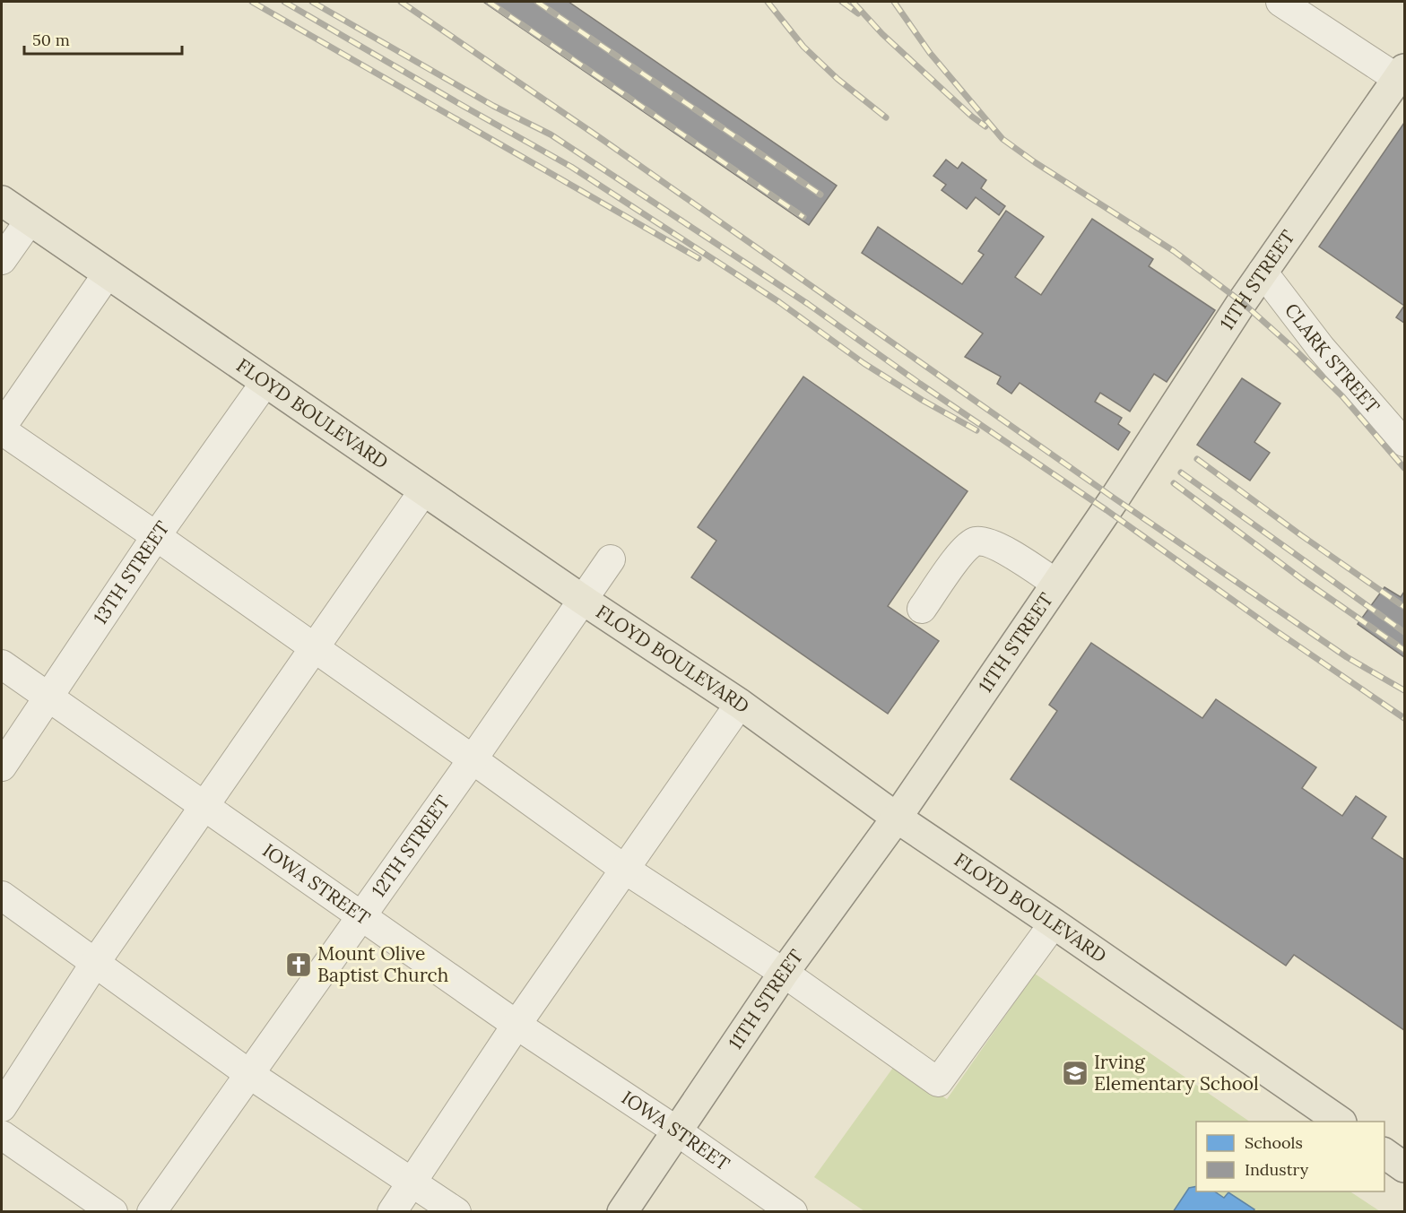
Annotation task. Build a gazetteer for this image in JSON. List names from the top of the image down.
{
  "streets": {
    "main road": ["11TH STREET", "FLOYD BOULEVARD"],
    "street": [
      "CLARK STREET",
      "13TH STREET",
      "12TH STREET",
      "IOWA STREET"
    ]
  },
  "crossings": [
    ["11TH STREET", "CLARK STREET"],
    ["11TH STREET", "FLOYD BOULEVARD"],
    ["11TH STREET", "IOWA STREET"],
    ["FLOYD BOULEVARD", "13TH STREET"],
    ["FLOYD BOULEVARD", "12TH STREET"],
    ["13TH STREET", "IOWA STREET"],
    ["12TH STREET", "IOWA STREET"]
  ],
  "places": {
    "church": ["Mount Olive Baptist Church"],
    "school or university": ["Irving Elementary School"]
  },
  "legend": ["Schools", "Industry"],
  "scale_bar": "50 m"
}
